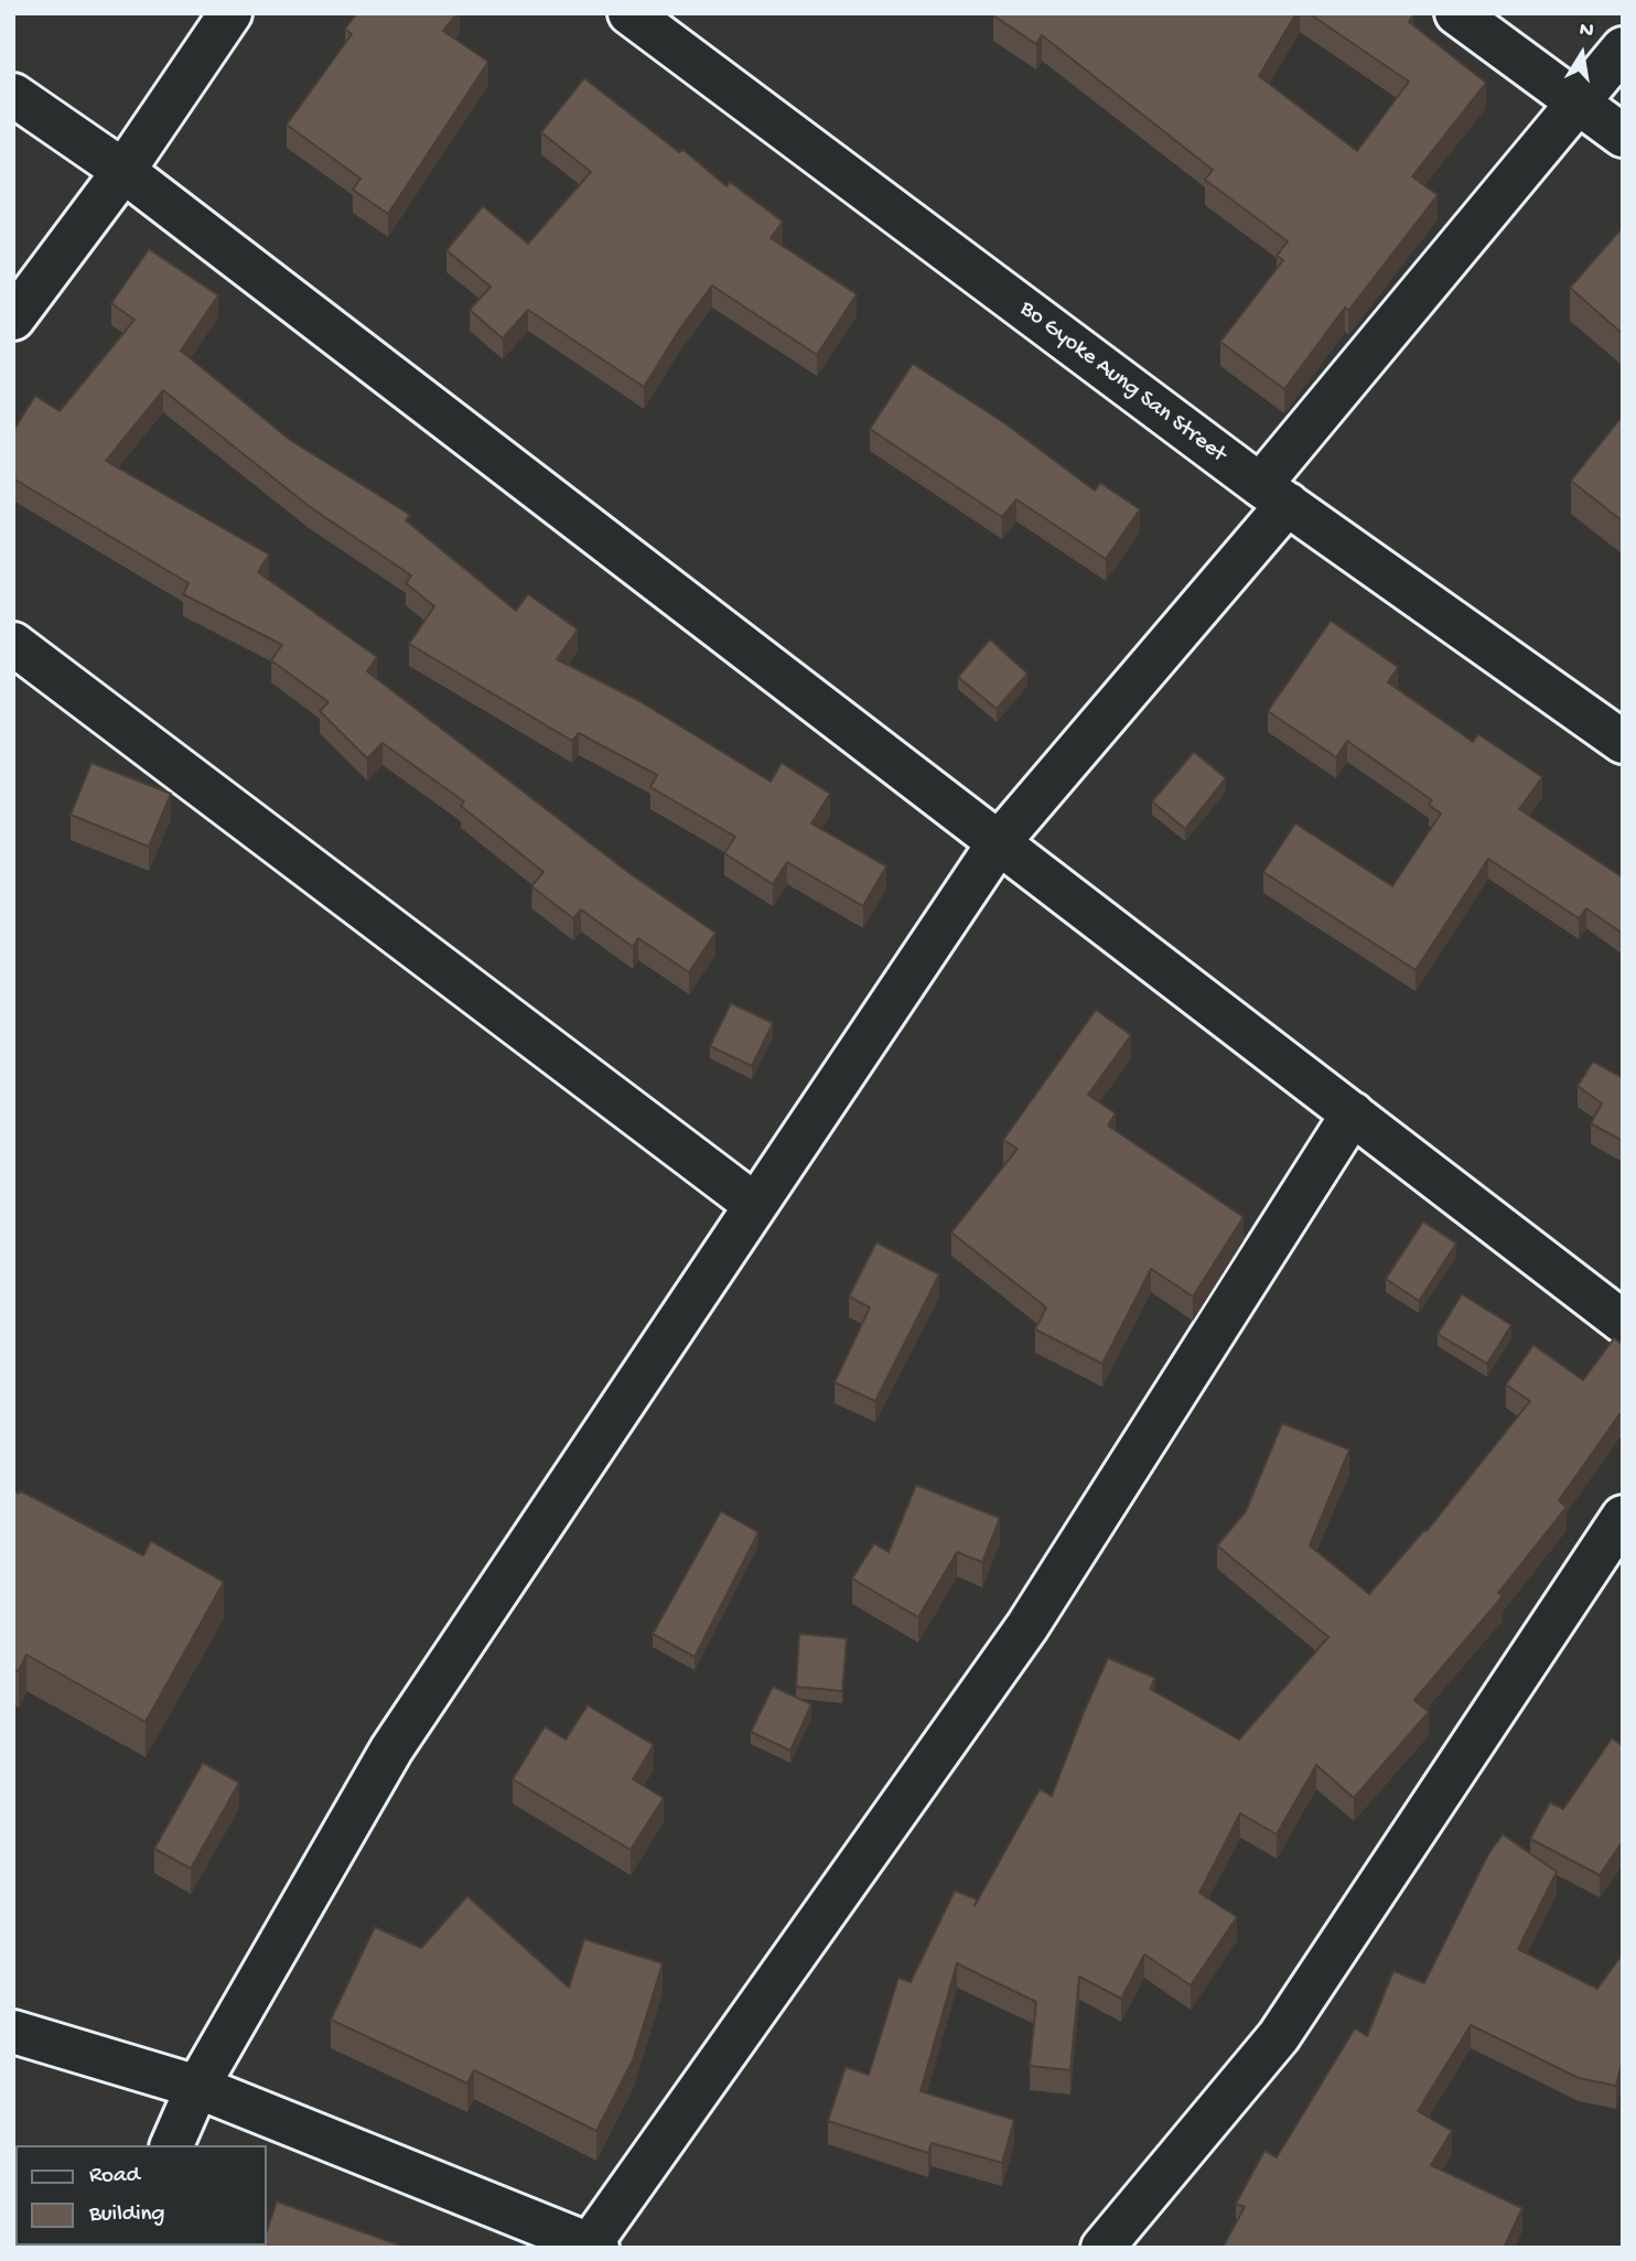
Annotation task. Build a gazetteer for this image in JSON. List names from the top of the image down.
{
  "streets": {
    "street": ["Bo Gyoke Aung San Street"]
  },
  "legend": ["Road", "Building"],
  "north": "top"
}
